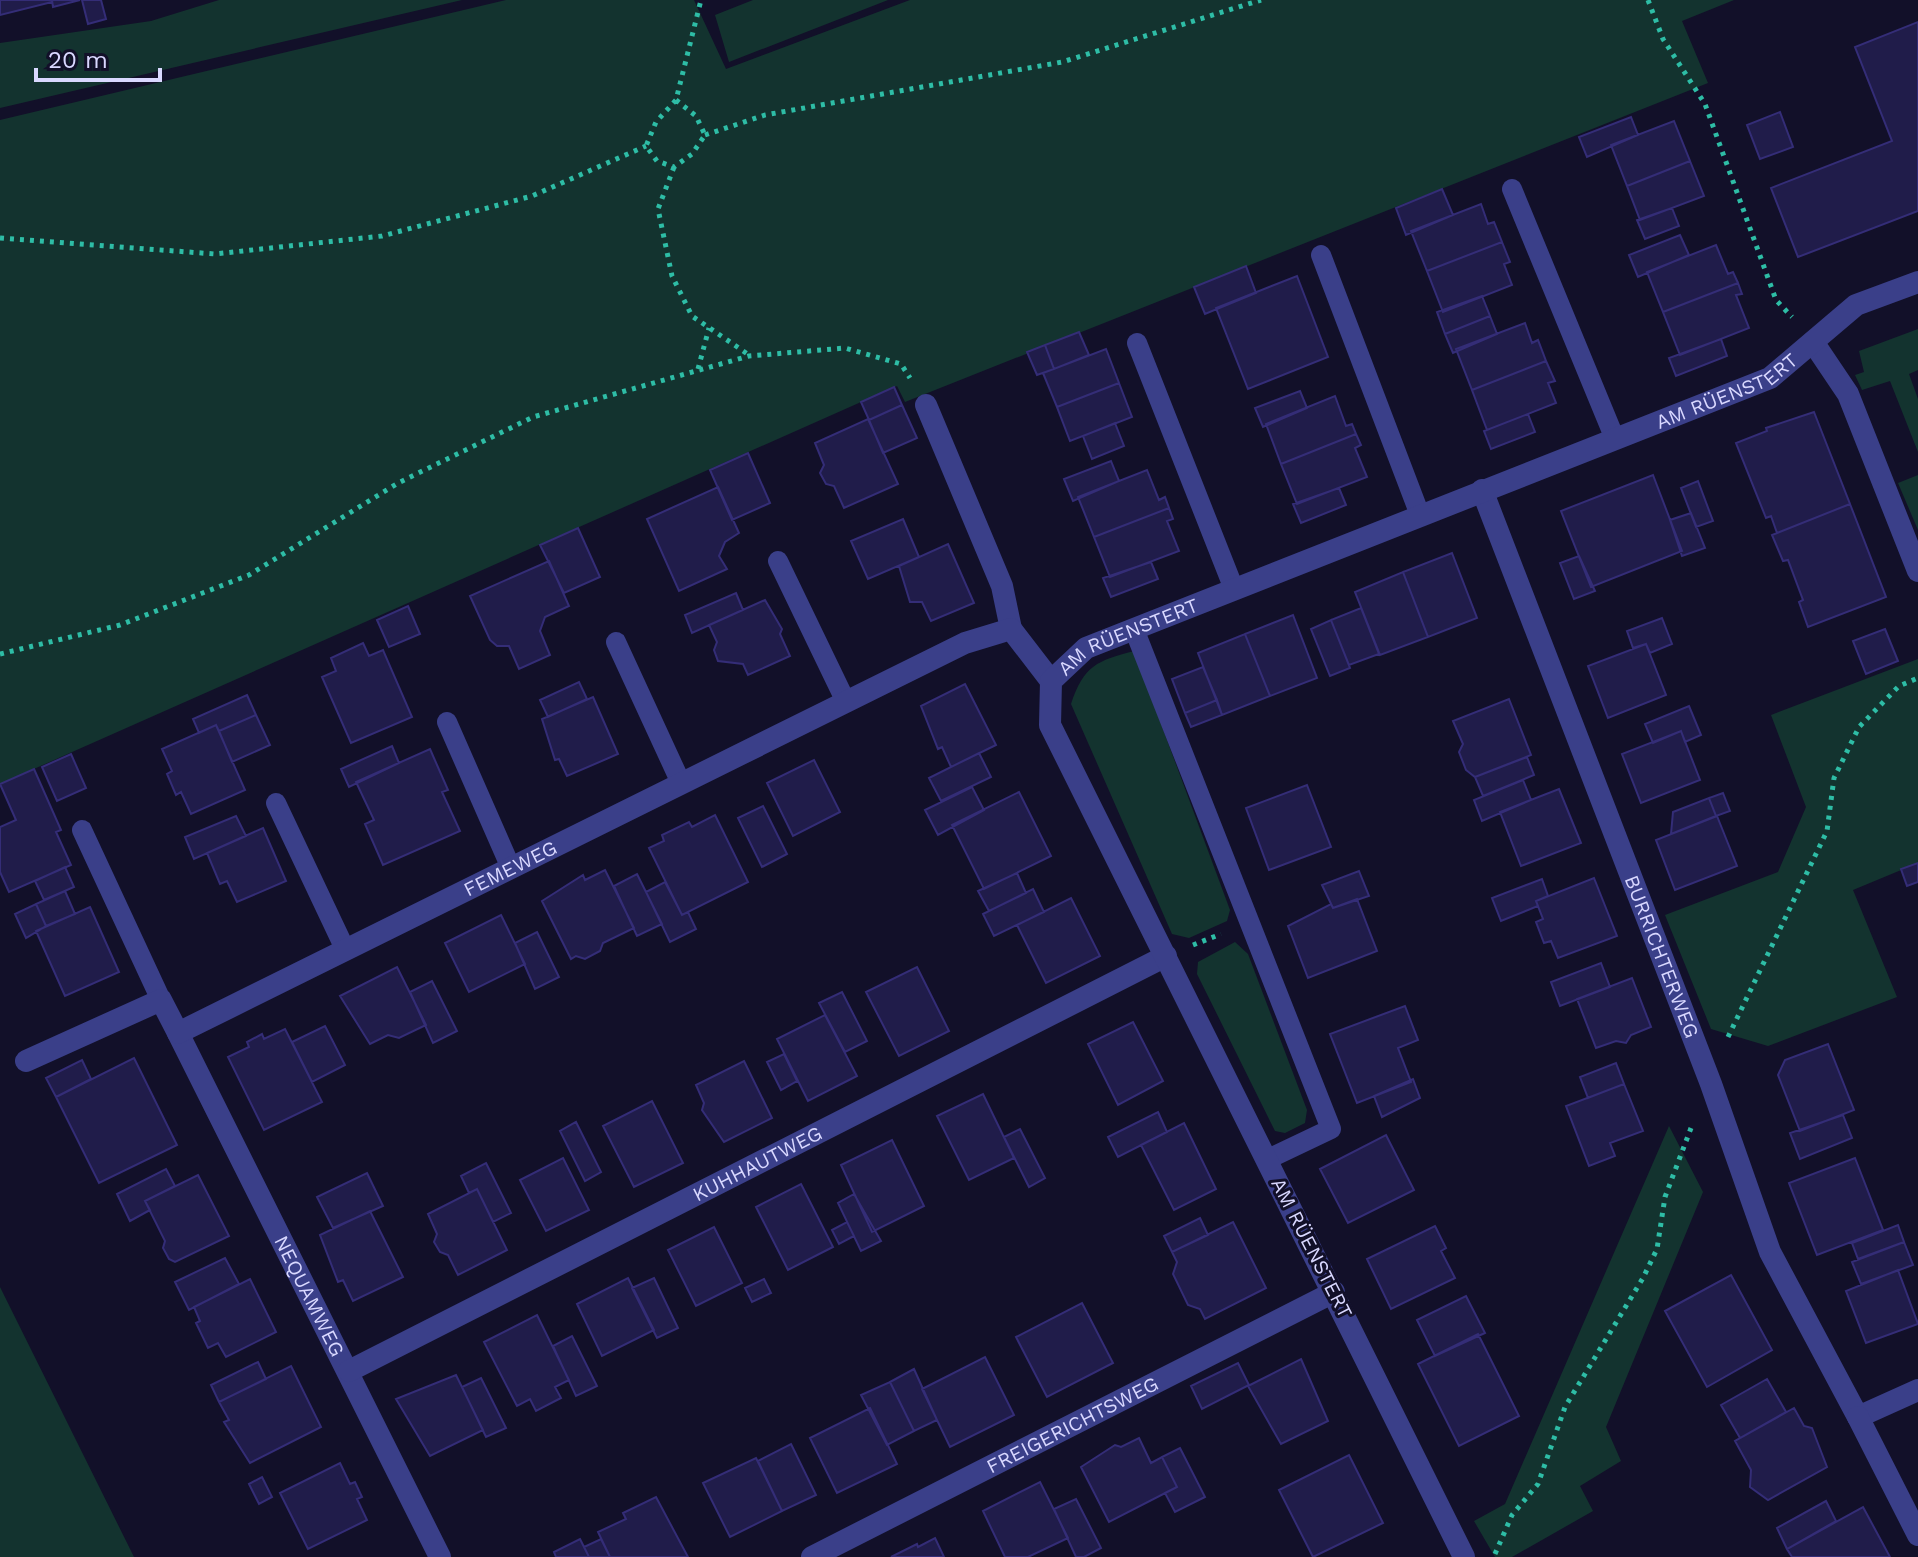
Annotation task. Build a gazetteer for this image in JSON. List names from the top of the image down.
{
  "streets": {
    "street": [
      "AM RÜENSTERT",
      "FEMEWEG",
      "BURRICHTERWEG",
      "KUHHAUTWEG",
      "NEQUAMWEG",
      "FREIGERICHTSWEG"
    ]
  },
  "crossings": [
    ["AM RÜENSTERT", "BURRICHTERWEG"],
    ["AM RÜENSTERT", "KUHHAUTWEG"],
    ["AM RÜENSTERT", "FREIGERICHTSWEG"],
    ["FEMEWEG", "NEQUAMWEG"],
    ["KUHHAUTWEG", "NEQUAMWEG"]
  ],
  "scale_bar": "20 m"
}
